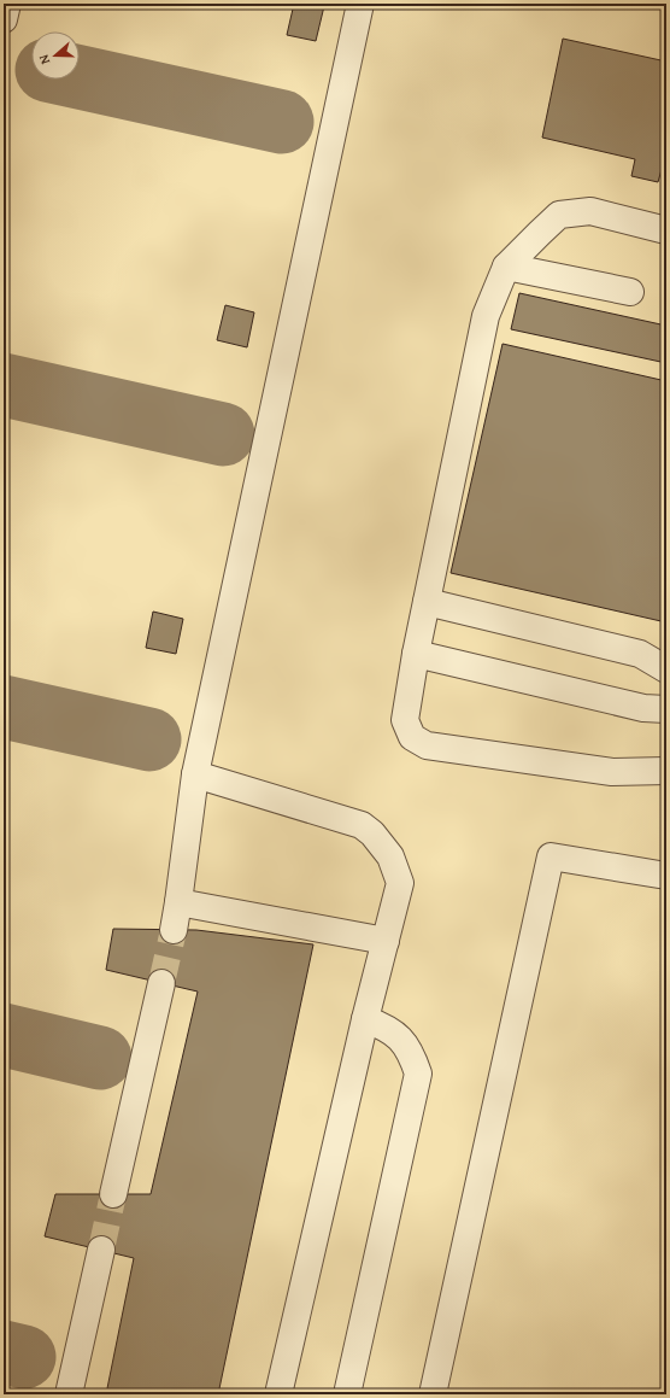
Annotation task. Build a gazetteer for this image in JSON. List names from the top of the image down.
{
  "north": "left"
}
